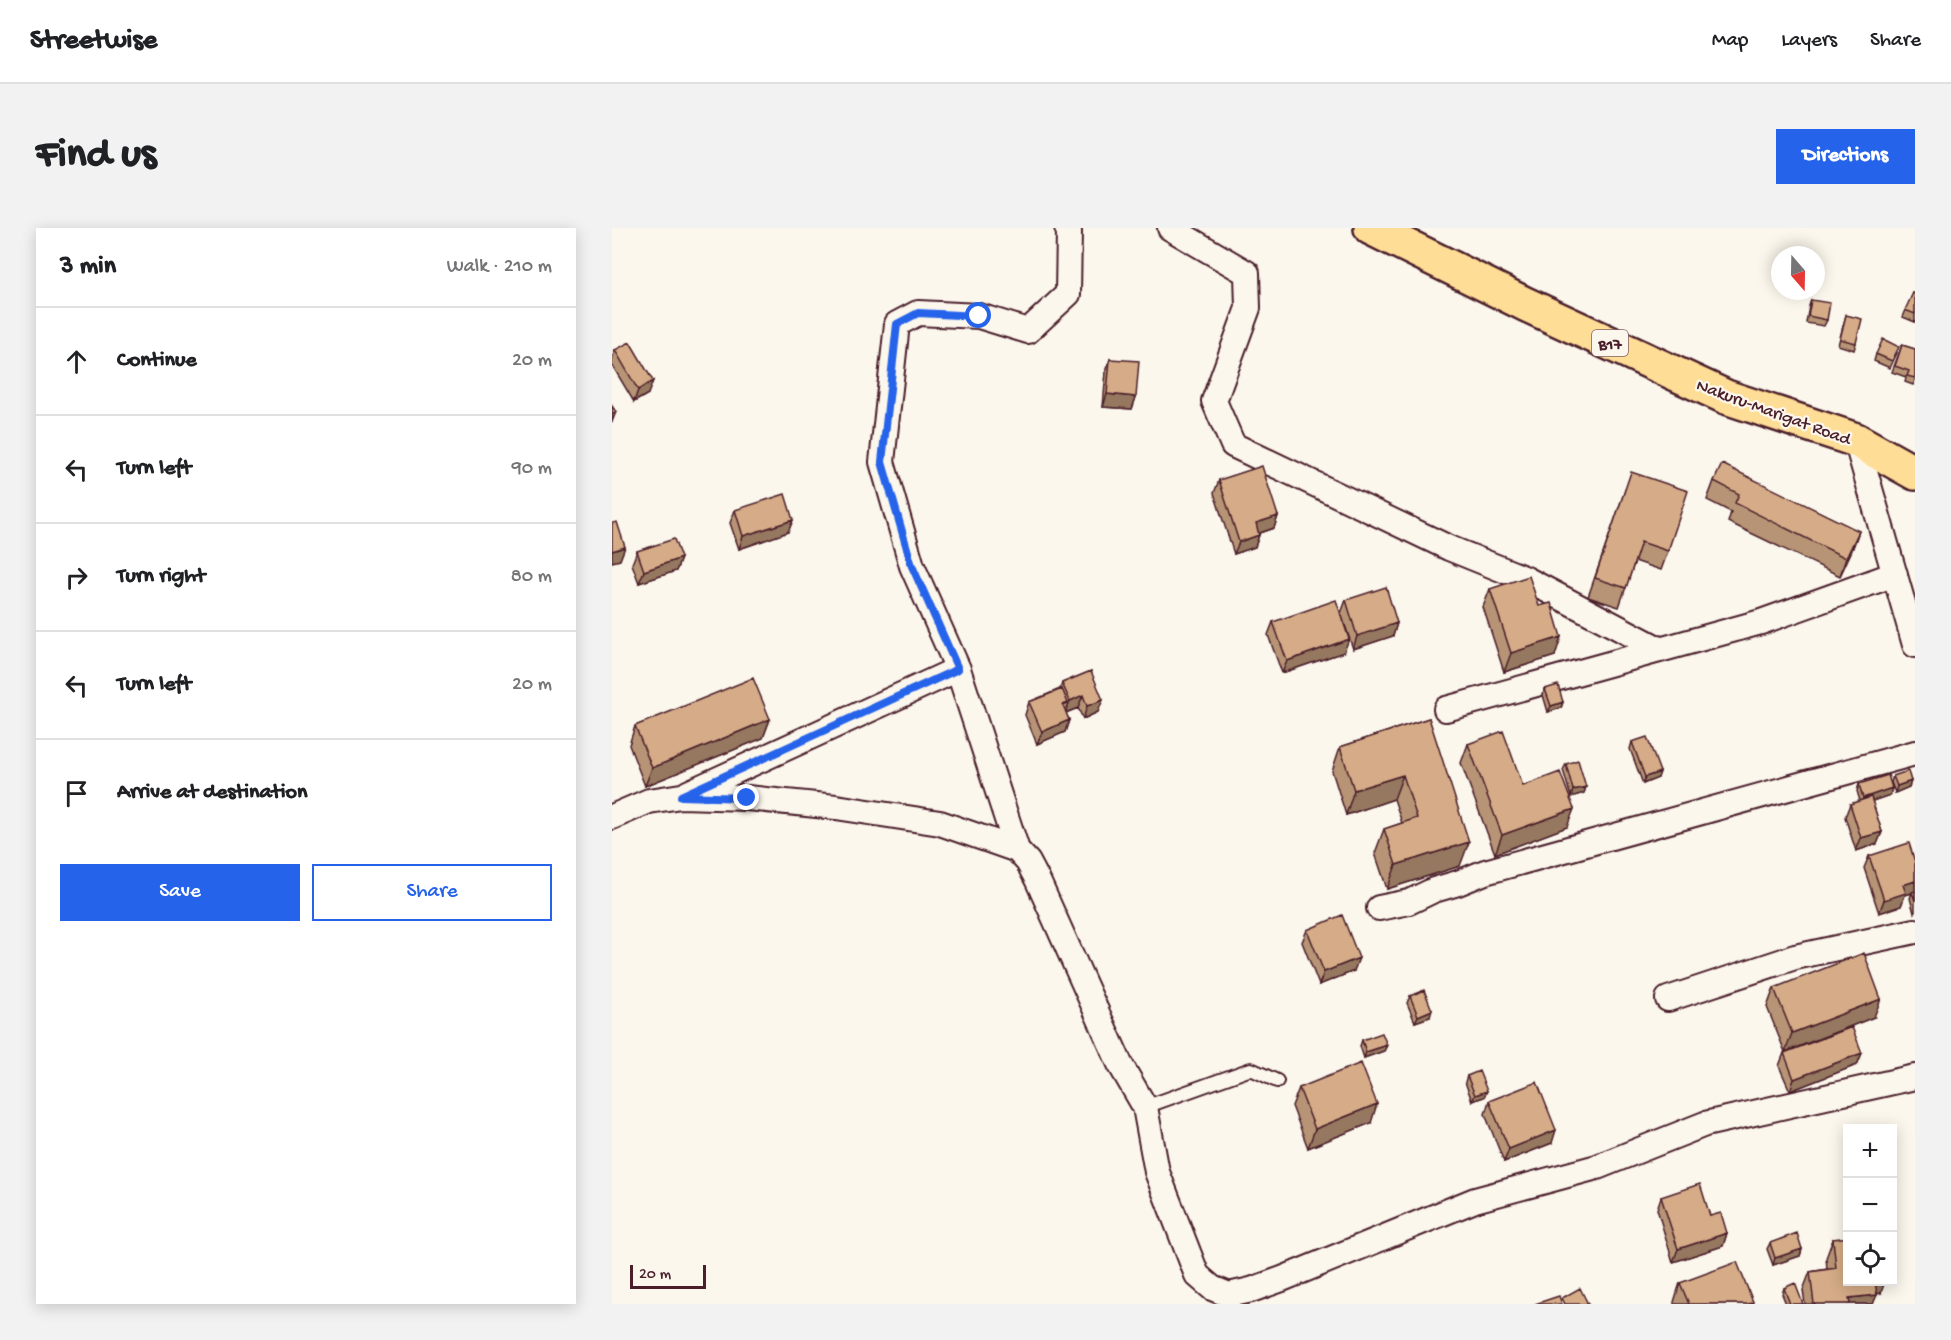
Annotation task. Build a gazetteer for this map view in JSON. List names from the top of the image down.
{
  "streets": {
    "main road": ["B17", "Nakuru-Marigat Road"]
  },
  "scale_bar": "20 m",
  "north": "bottom",
  "page": {
    "header": "Streetwise",
    "nav": ["Map", "Layers", "Share"],
    "buttons": [
      "Directions",
      ["Save", "Share"]
    ],
    "title": "Find us",
    "heading": ["3 min", "Walk · 210 m"],
    "list": [
      ["Continue", "20 m"],
      ["Turn left", "90 m"],
      ["Turn right", "80 m"],
      ["Turn left", "20 m"],
      "Arrive at destination"
    ],
    "map_buttons": ["+", "−"],
    "scale": "20 m"
  }
}
